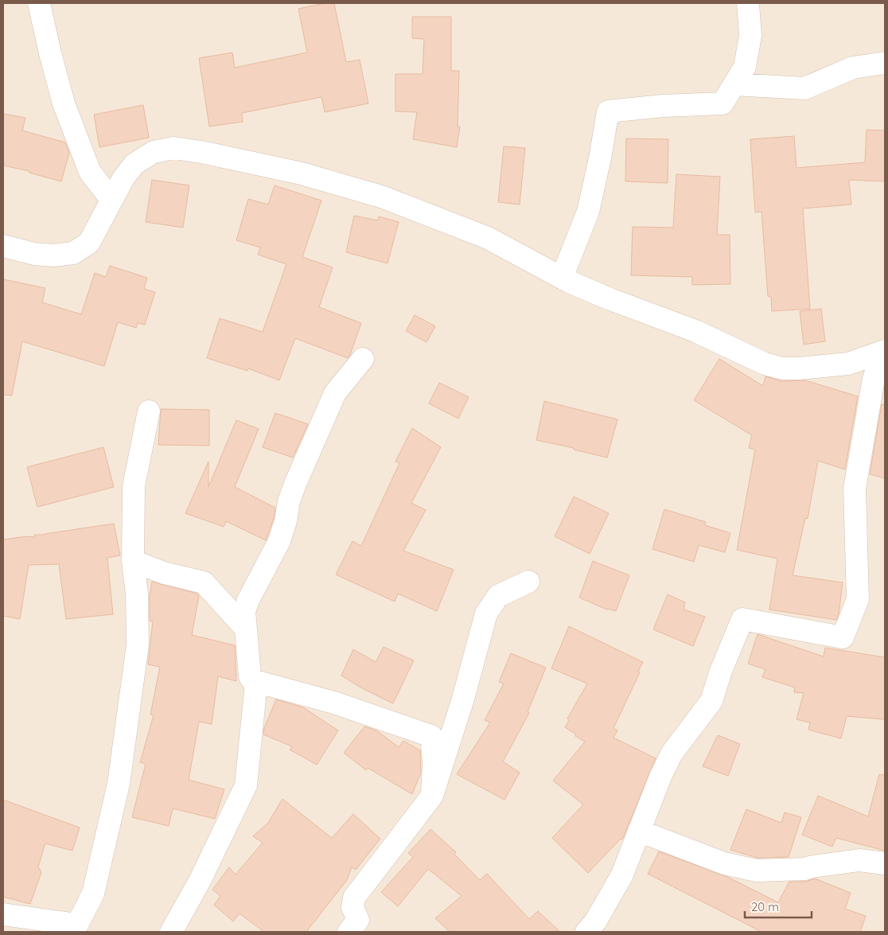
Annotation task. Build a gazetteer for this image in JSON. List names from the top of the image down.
{
  "scale_bar": "20 m"
}
